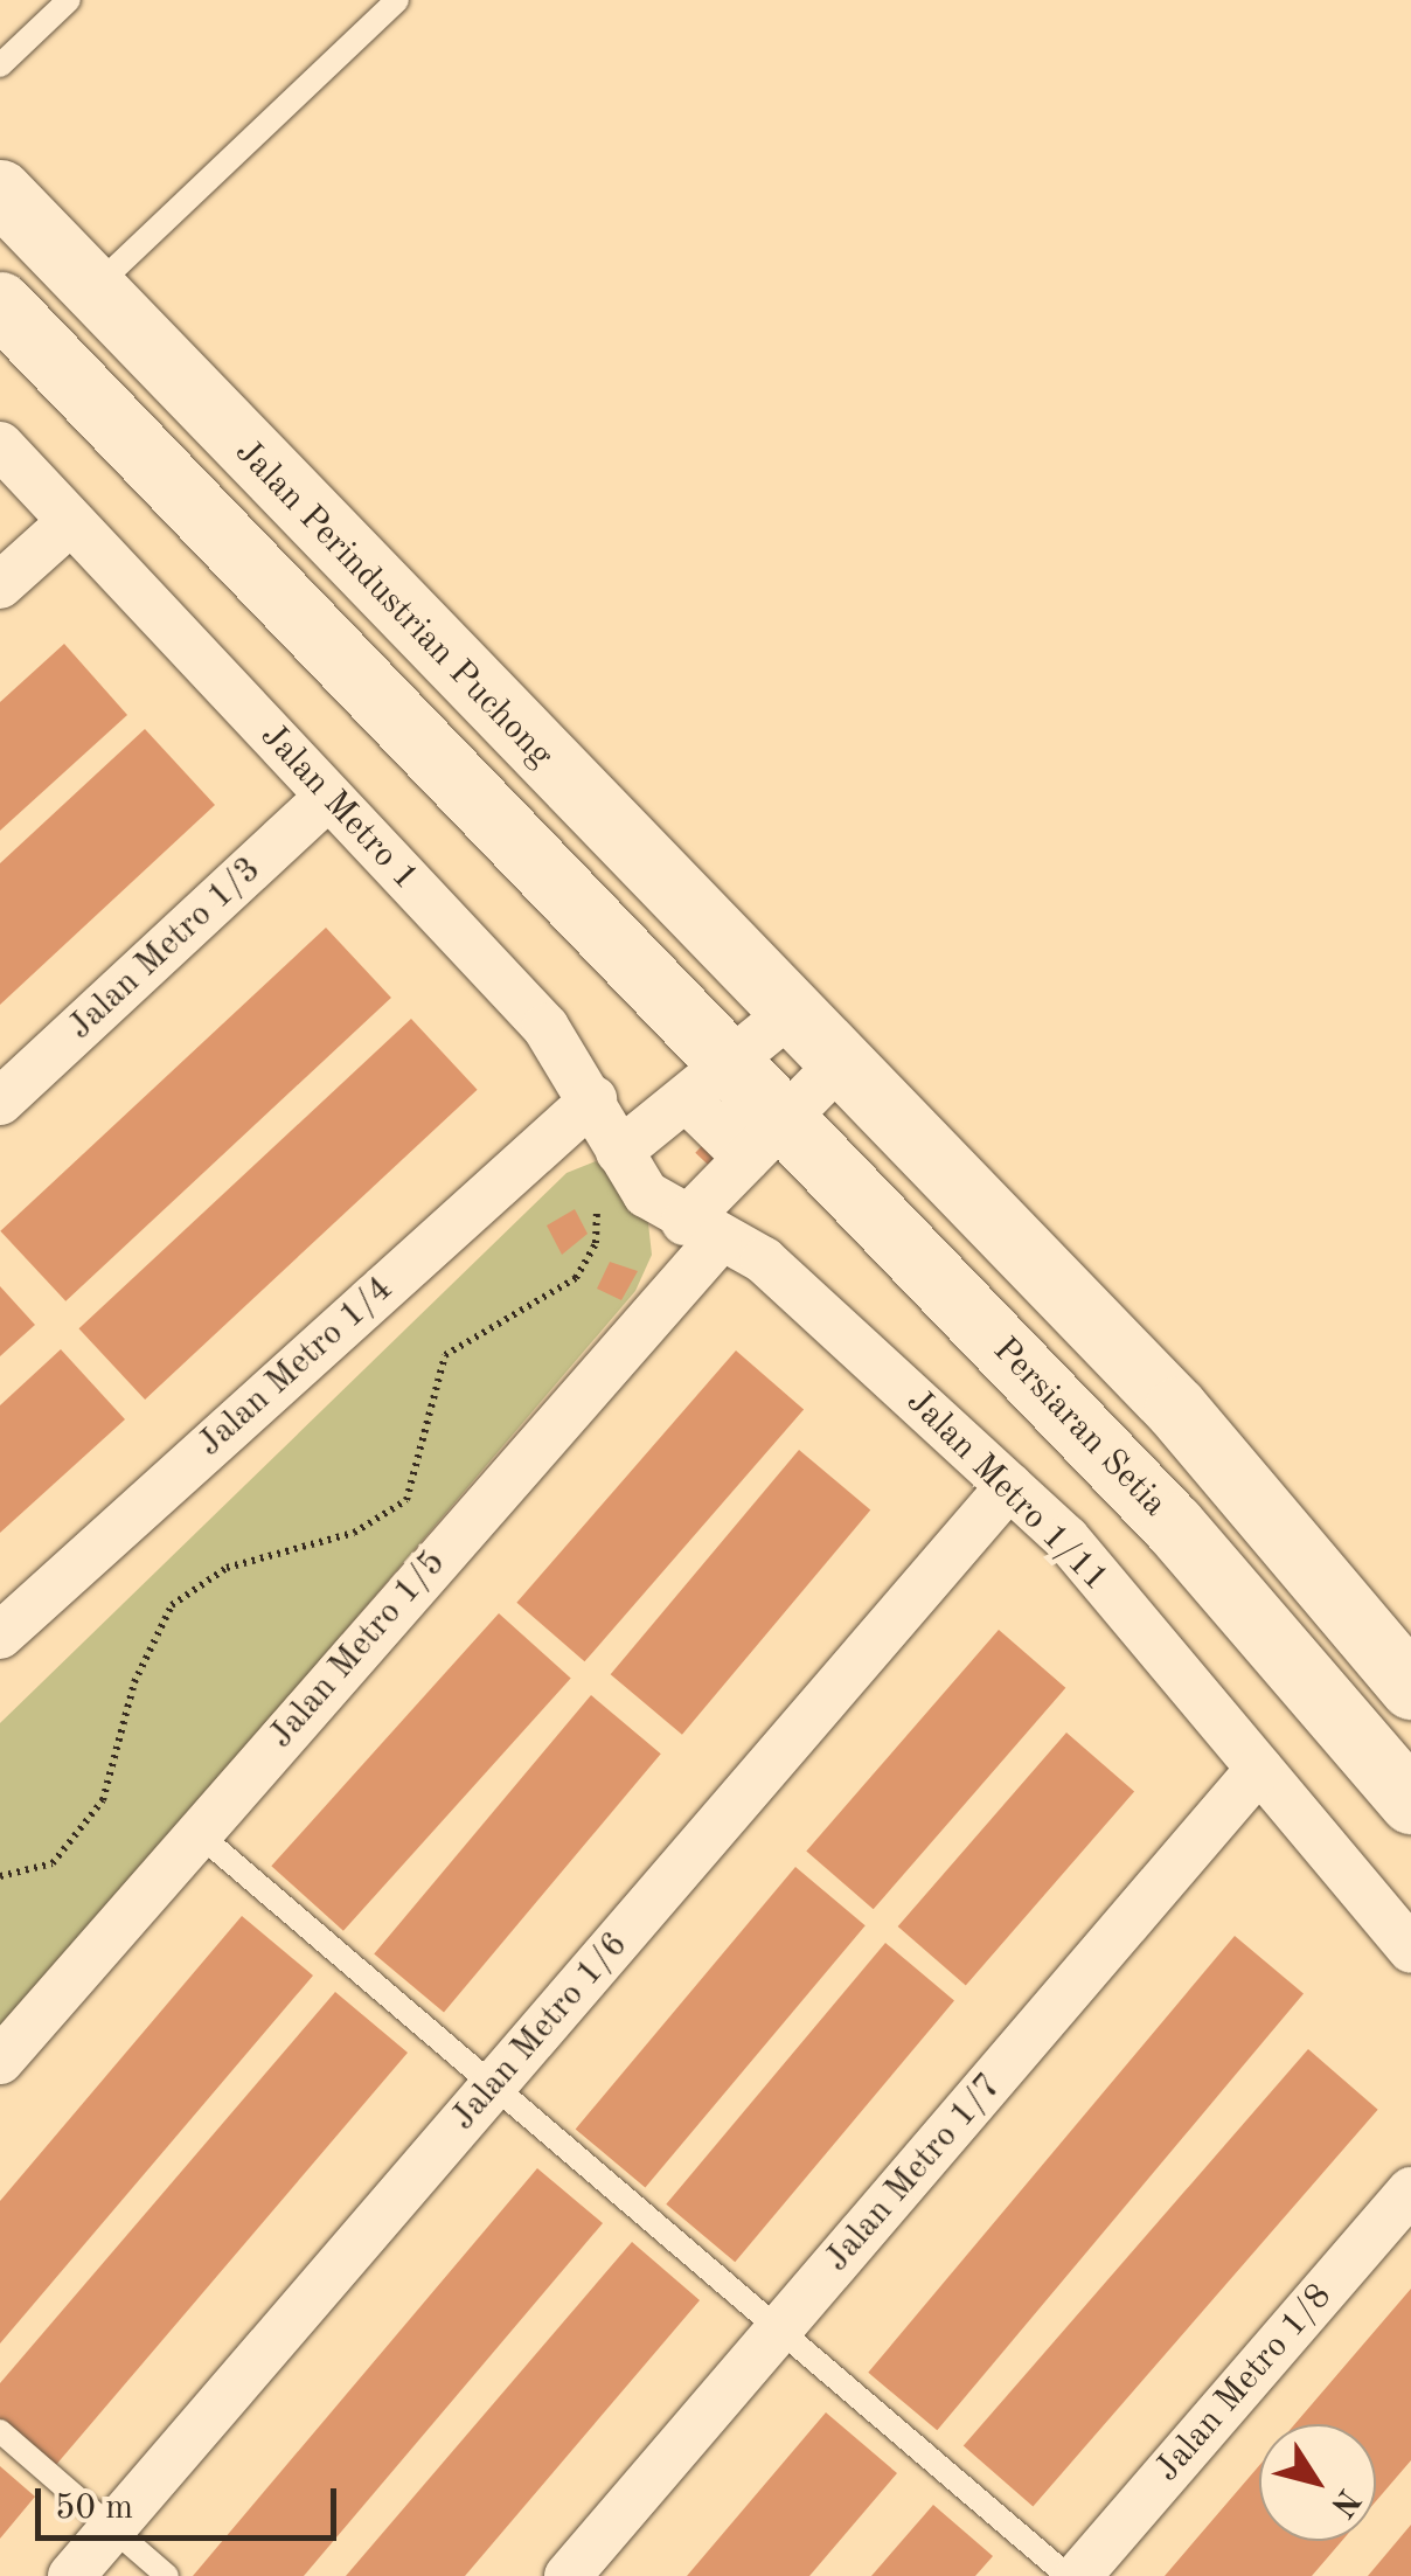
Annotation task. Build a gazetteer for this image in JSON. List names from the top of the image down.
{
  "streets": {
    "street": [
      "Jalan Perindustrian Puchong",
      "Jalan Metro 1",
      "Jalan Metro 1/3",
      "Jalan Metro 1/4",
      "Persiaran Setia",
      "Jalan Metro 1/11",
      "Jalan Metro 1/5",
      "Jalan Metro 1/6",
      "Jalan Metro 1/7",
      "Jalan Metro 1/8"
    ]
  },
  "crossings": [
    ["Jalan Metro 1", "Jalan Metro 1/3"],
    ["Jalan Metro 1", "Jalan Metro 1/4"],
    ["Jalan Metro 1", "Jalan Metro 1/11"],
    ["Persiaran Setia", "Jalan Metro 1/5"],
    ["Jalan Metro 1/11", "Jalan Metro 1/5"],
    ["Jalan Metro 1/11", "Jalan Metro 1/6"],
    ["Jalan Metro 1/11", "Jalan Metro 1/7"]
  ],
  "scale_bar": "50 m",
  "north": "bottom right"
}
